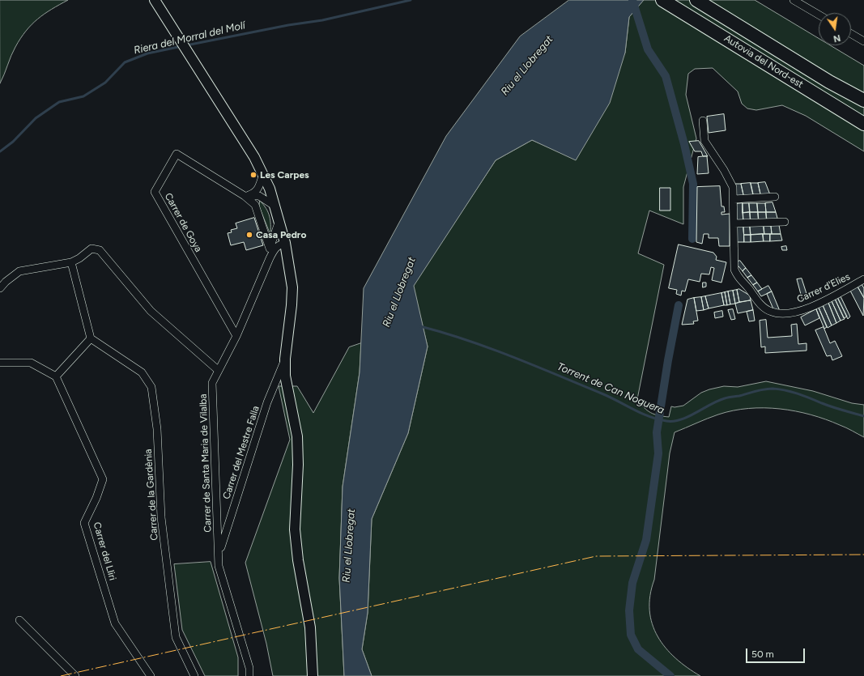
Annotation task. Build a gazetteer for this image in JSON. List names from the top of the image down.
{
  "streets": {
    "highway": ["Autovia del Nord-est"],
    "street": [
      "Carrer de Goya",
      "Carrer d'Elies",
      "Carrer del Mestre Falla",
      "Carrer de Santa Maria de Vilalba",
      "Carrer de la Gardènia",
      "Carrer del Lliri"
    ]
  },
  "crossings": [
    ["Carrer de Goya", "Carrer de Santa Maria de Vilalba"],
    ["Carrer del Mestre Falla", "Carrer de Santa Maria de Vilalba"]
  ],
  "water": ["Riera del Morral del Molí", "Riu el Llobregat", "Torrent de Can Noguera"],
  "places": ["Les Carpes", "Casa Pedro"],
  "scale_bar": "50 m",
  "north": "bottom"
}
